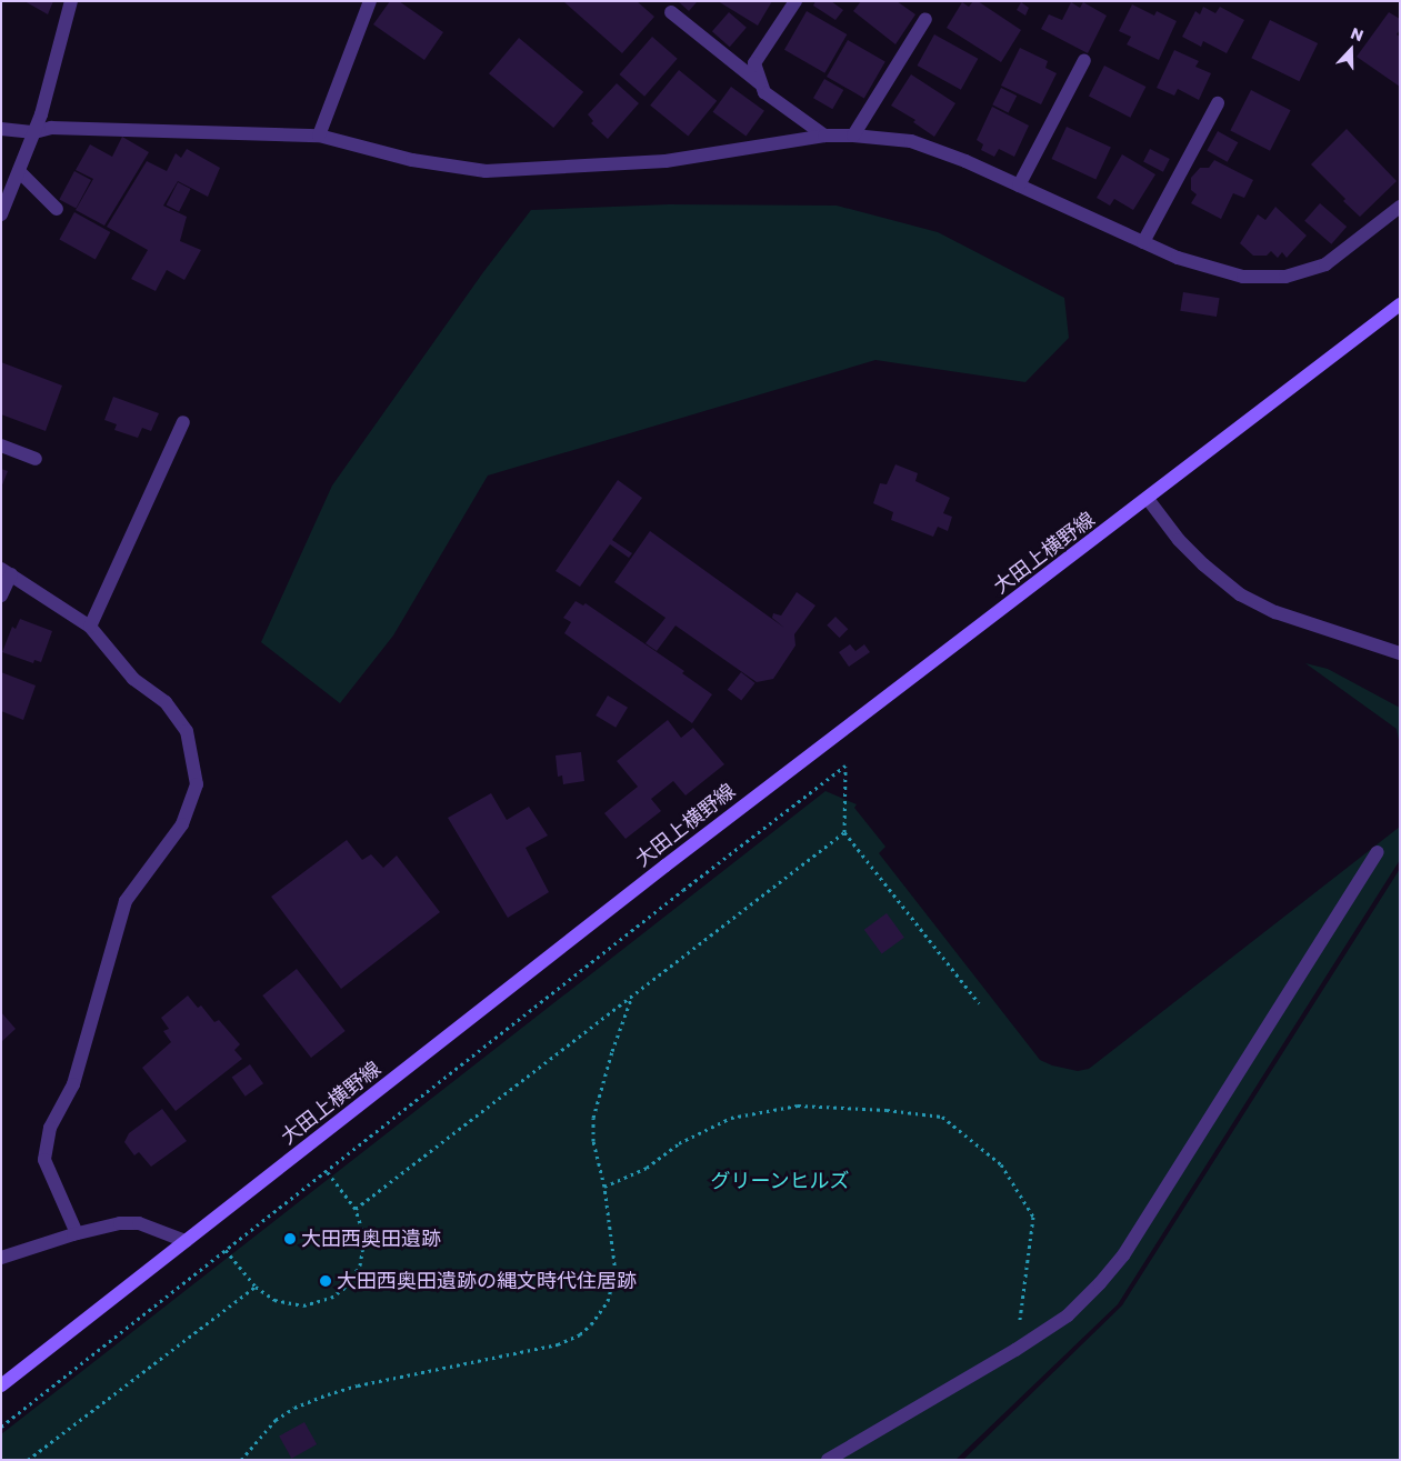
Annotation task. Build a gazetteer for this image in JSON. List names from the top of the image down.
{
  "streets": {
    "main road": ["大田上横野線"]
  },
  "parks": ["グリーンヒルズ"],
  "places": ["大田西奥田遺跡", "大田西奥田遺跡の縄文時代住居跡"],
  "north": "top"
}
